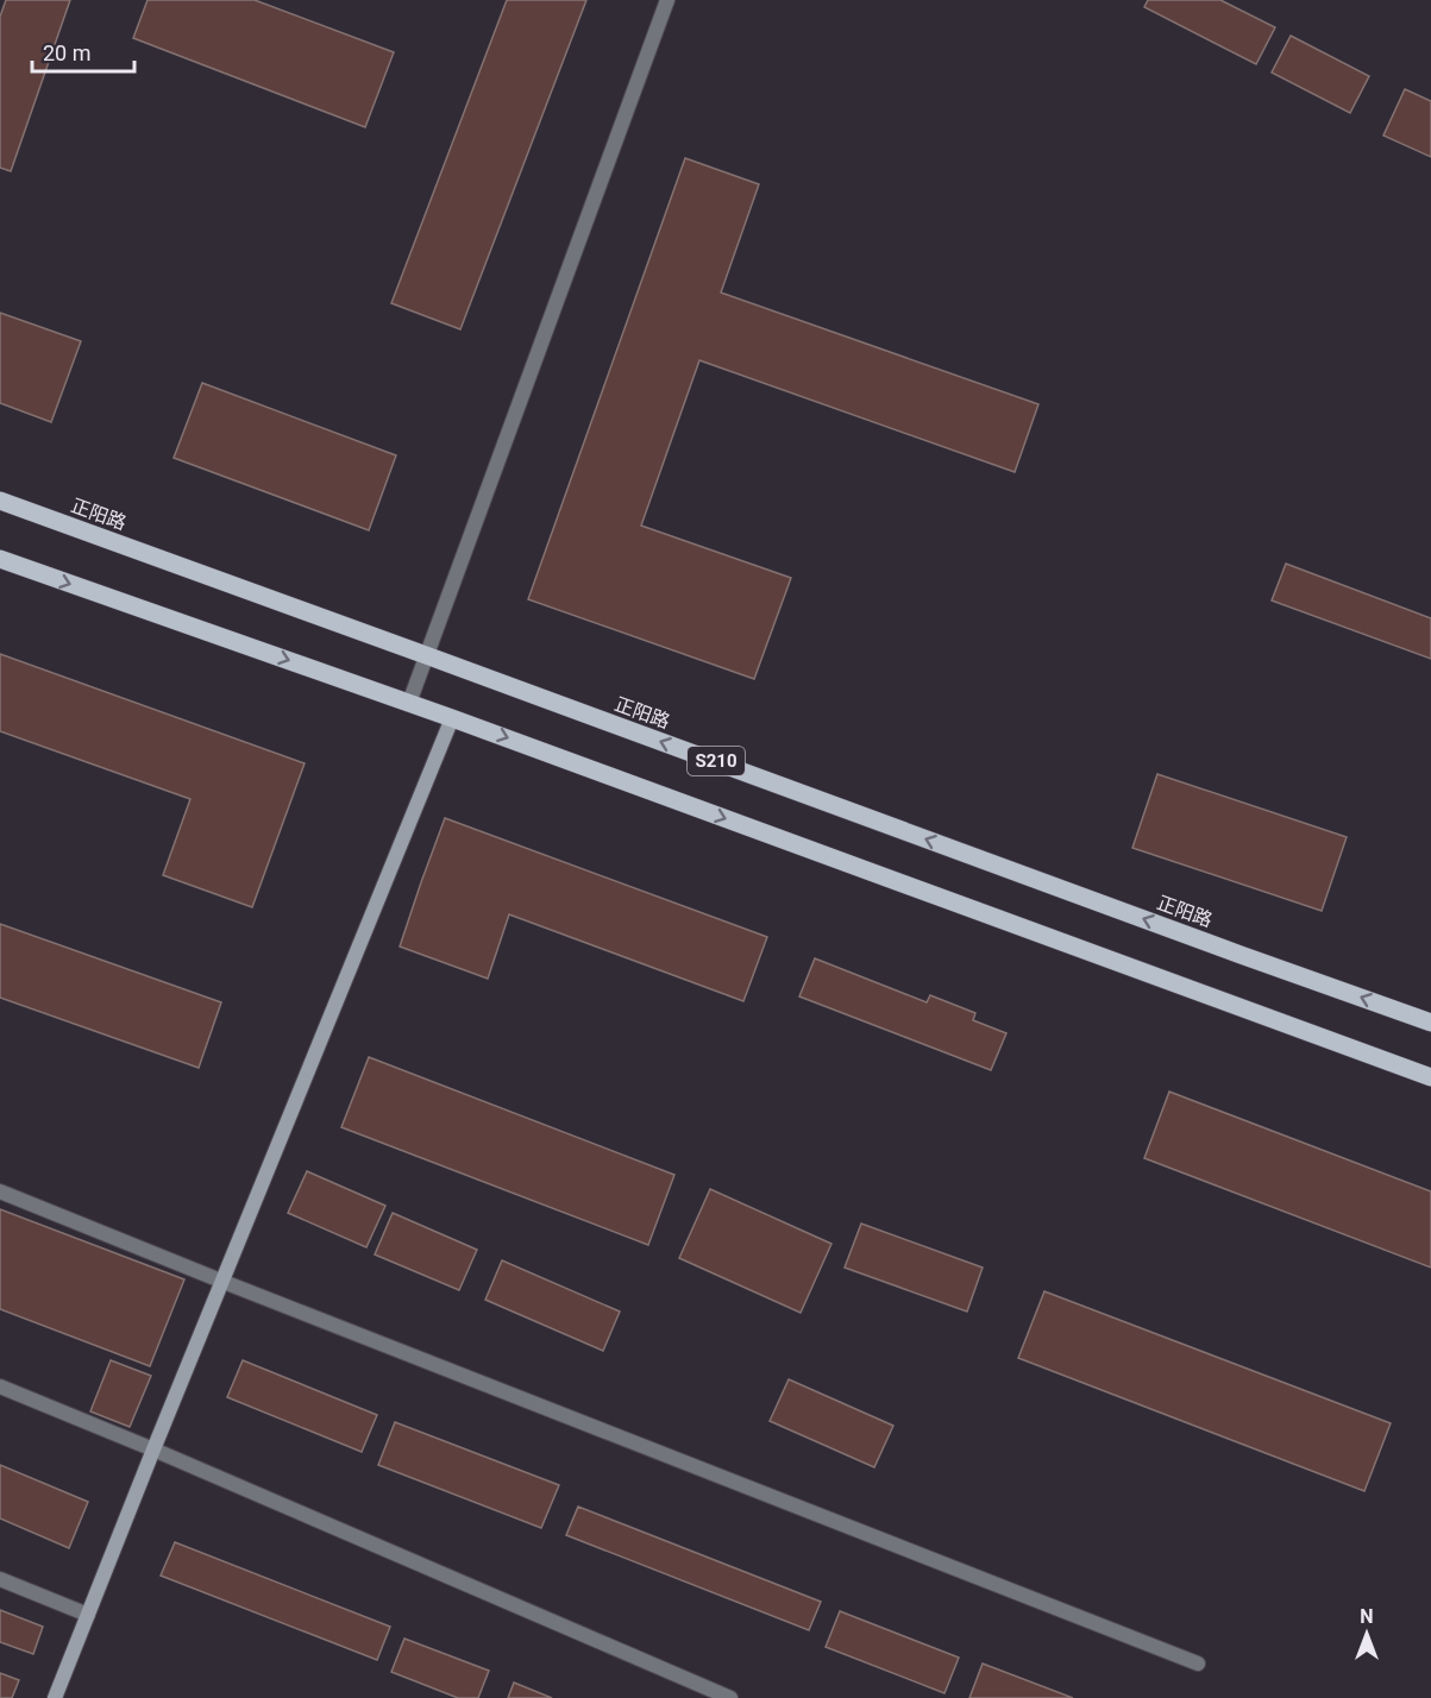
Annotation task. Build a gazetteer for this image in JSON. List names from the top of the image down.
{
  "streets": {
    "main road": ["正阳路", "S210"]
  },
  "scale_bar": "20 m",
  "north": "top"
}
